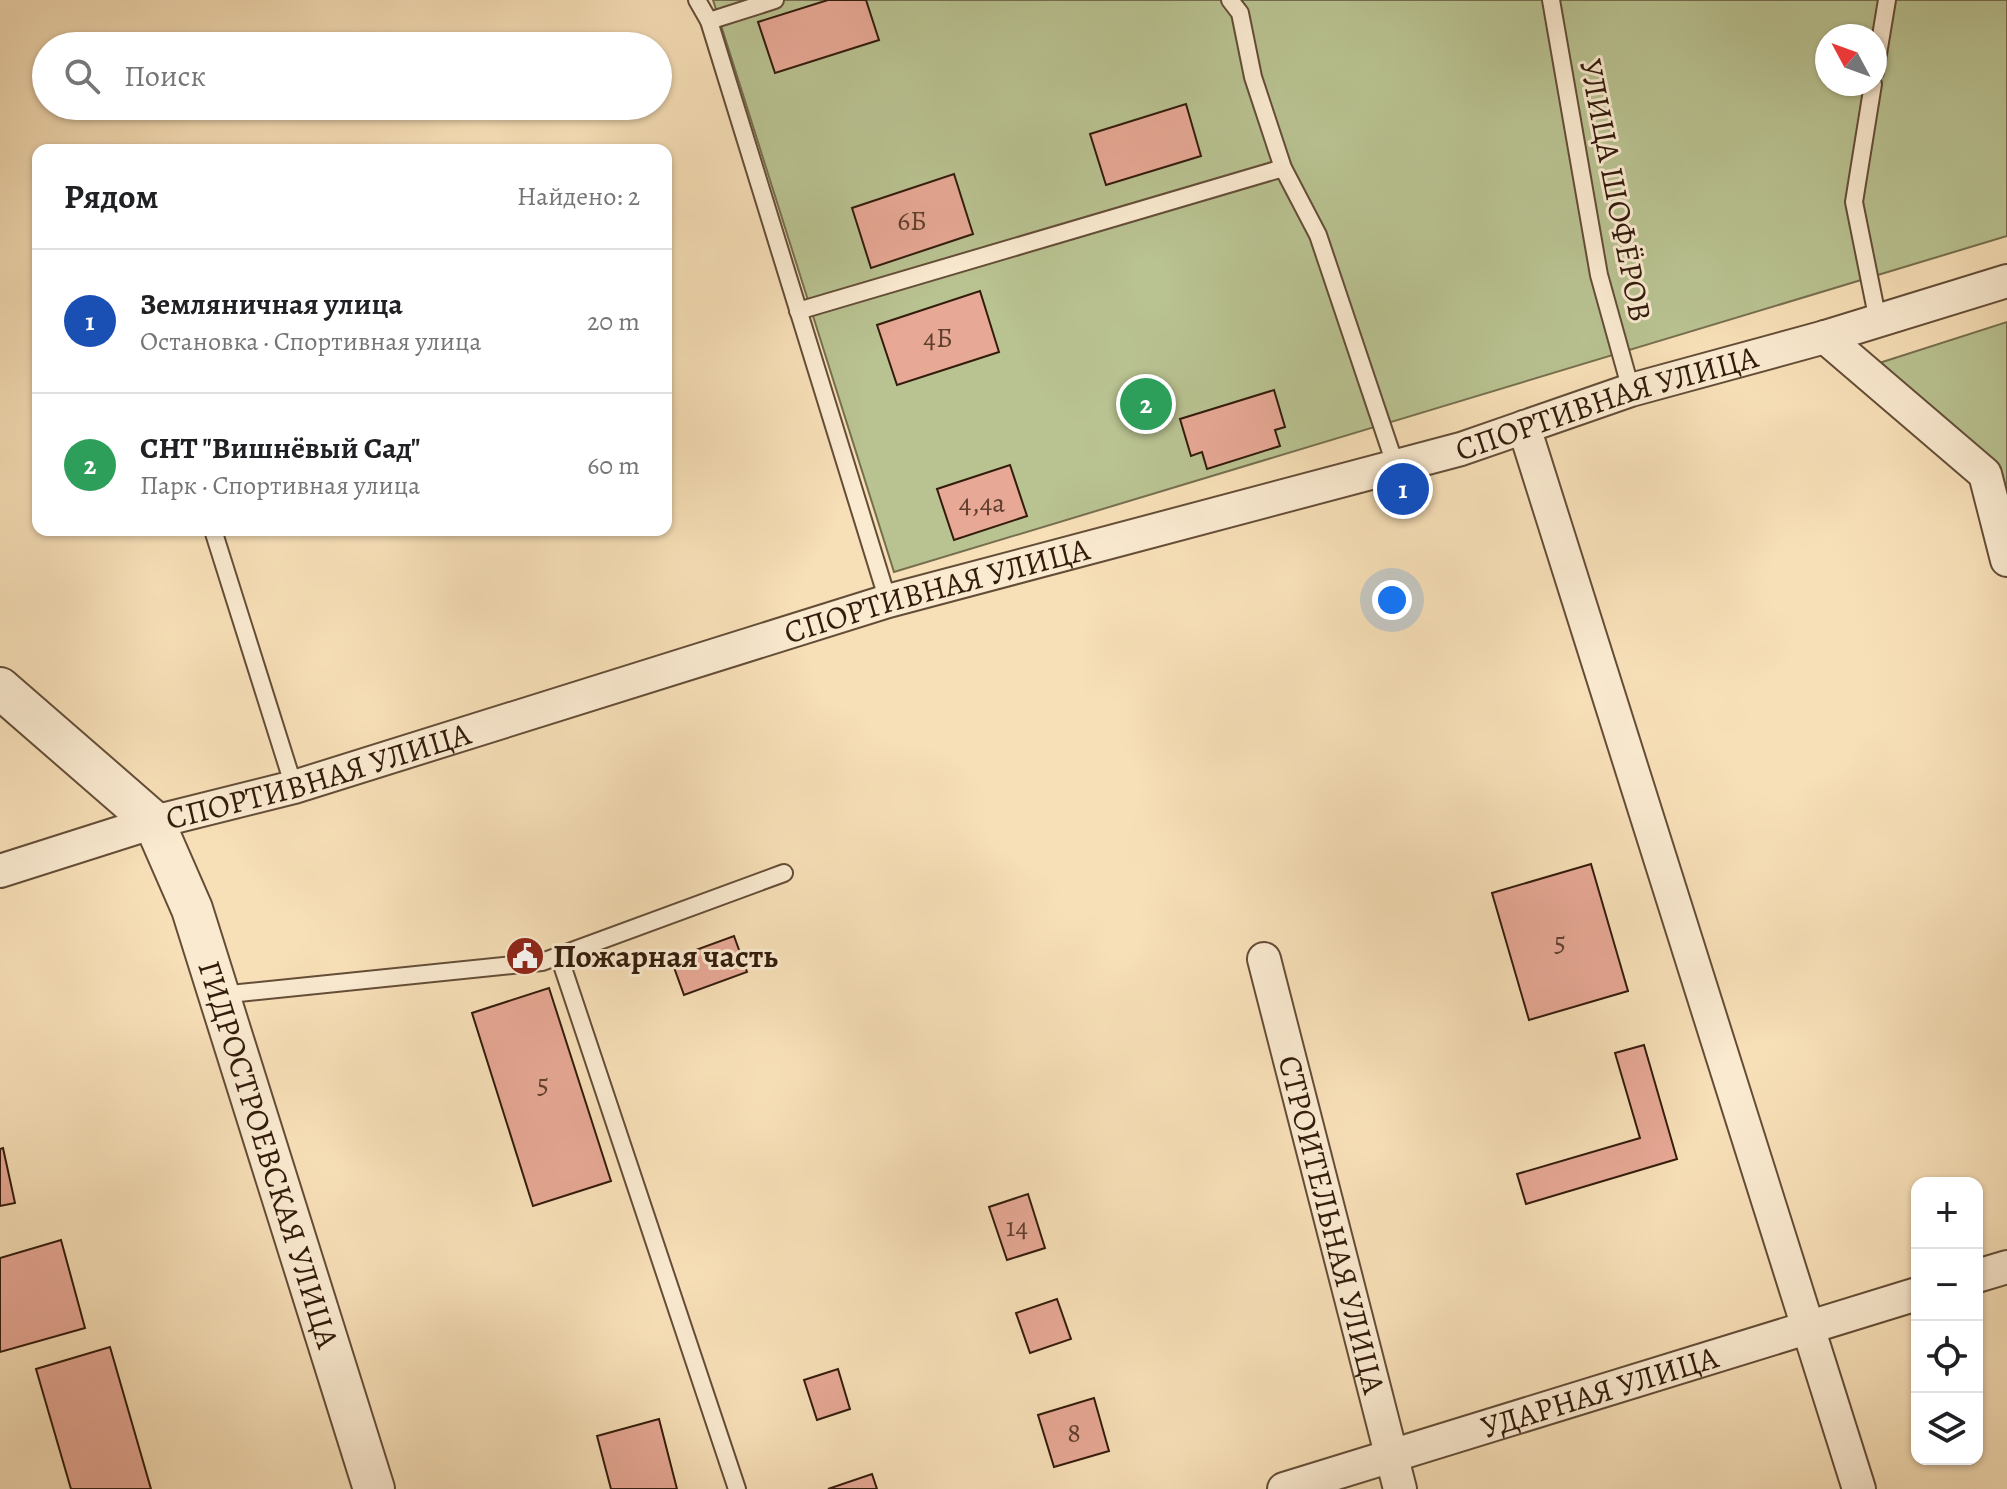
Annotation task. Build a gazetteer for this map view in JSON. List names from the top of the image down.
{
  "streets": {
    "street": [
      "СПОРТИВНАЯ УЛИЦА",
      "ГИДРОСТРОЕВСКАЯ УЛИЦА",
      "СТРОИТЕЛЬНАЯ УЛИЦА",
      "УДАРНАЯ УЛИЦА"
    ],
    "lane": ["УЛИЦА ШОФЁРОВ"]
  },
  "crossings": [
    ["УЛИЦА ШОФЁРОВ", "СПОРТИВНАЯ УЛИЦА"],
    ["СПОРТИВНАЯ УЛИЦА", "ГИДРОСТРОЕВСКАЯ УЛИЦА"],
    ["СТРОИТЕЛЬНАЯ УЛИЦА", "УДАРНАЯ УЛИЦА"]
  ],
  "places": {
    "public building": ["Пожарная часть"]
  },
  "house_numbers": [
    "6Б",
    "4Б",
    "4,4а",
    "5",
    "5",
    "14",
    "8"
  ],
  "north": "top left",
  "page": {
    "search": "Поиск",
    "heading": ["Рядом", "Найдено: 2"],
    "list": [
      {
        "mark": "1",
        "name": "Земляничная улица",
        "note": "Остановка · Спортивная улица",
        "value": "20 m"
      },
      {
        "mark": "2",
        "name": "СНТ \"Вишнёвый Сад\"",
        "note": "Парк · Спортивная улица",
        "value": "60 m"
      }
    ],
    "pins": ["2", "1"],
    "map_buttons": ["+", "−"]
  }
}
